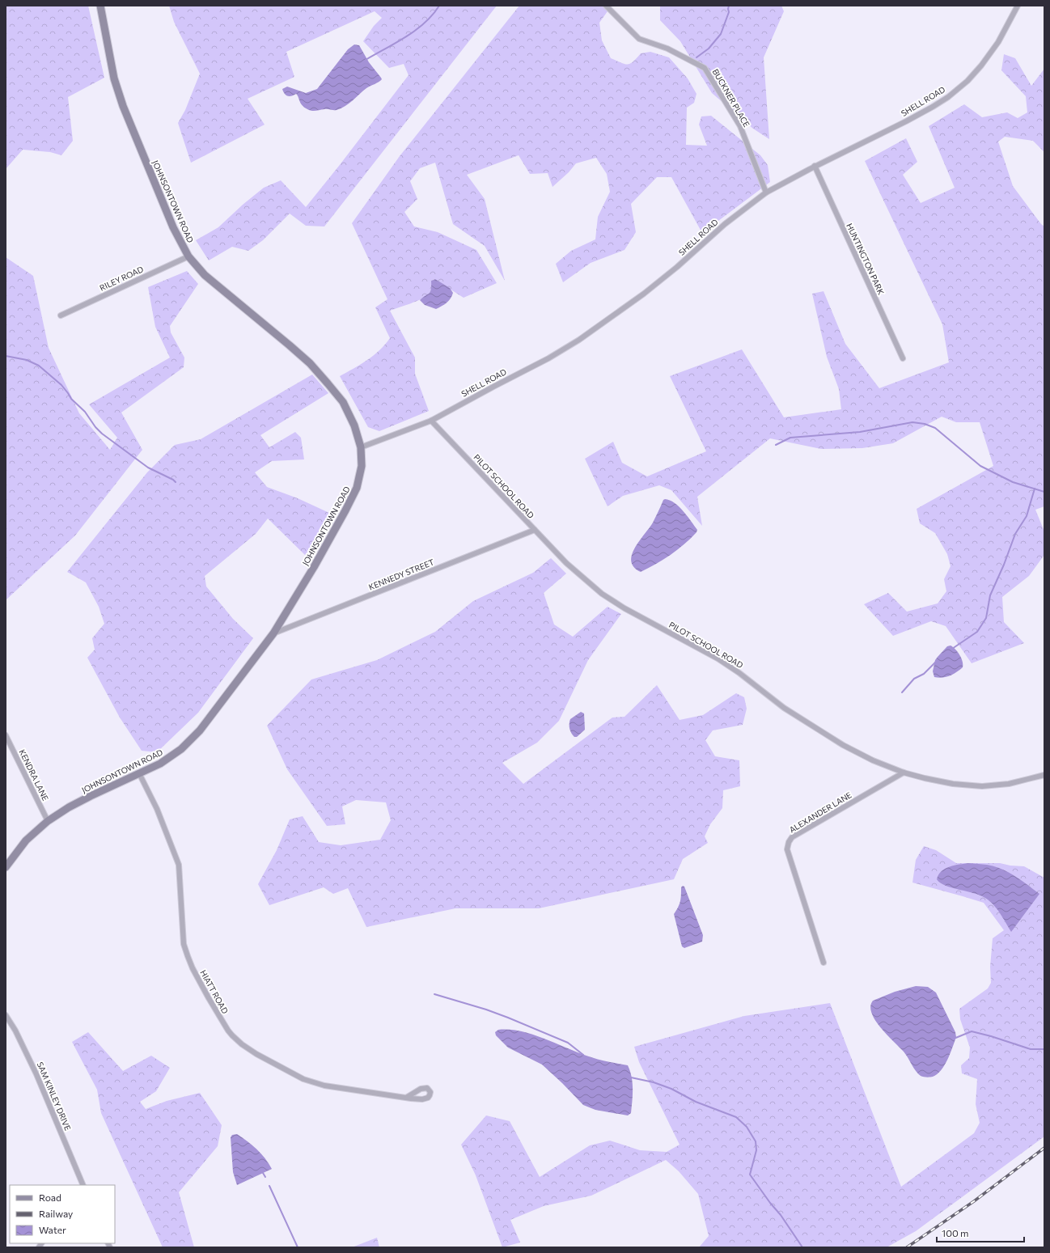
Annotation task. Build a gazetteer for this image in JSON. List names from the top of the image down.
{
  "streets": {
    "street": [
      "BUCKNER PLACE",
      "SHELL ROAD",
      "JOHNSONTOWN ROAD",
      "HUNTINGTON PARK",
      "RILEY ROAD",
      "PILOT SCHOOL ROAD",
      "KENNEDY STREET",
      "KENDRA LANE",
      "ALEXANDER LANE",
      "HIATT ROAD",
      "SAM KINLEY DRIVE"
    ]
  },
  "crossings": [
    ["BUCKNER PLACE", "SHELL ROAD"],
    ["SHELL ROAD", "JOHNSONTOWN ROAD"],
    ["SHELL ROAD", "HUNTINGTON PARK"],
    ["SHELL ROAD", "PILOT SCHOOL ROAD"],
    ["JOHNSONTOWN ROAD", "RILEY ROAD"],
    ["JOHNSONTOWN ROAD", "KENNEDY STREET"],
    ["JOHNSONTOWN ROAD", "KENDRA LANE"],
    ["JOHNSONTOWN ROAD", "HIATT ROAD"],
    ["PILOT SCHOOL ROAD", "KENNEDY STREET"],
    ["PILOT SCHOOL ROAD", "ALEXANDER LANE"]
  ],
  "legend": ["Road", "Railway", "Water"],
  "scale_bar": "100 m"
}
